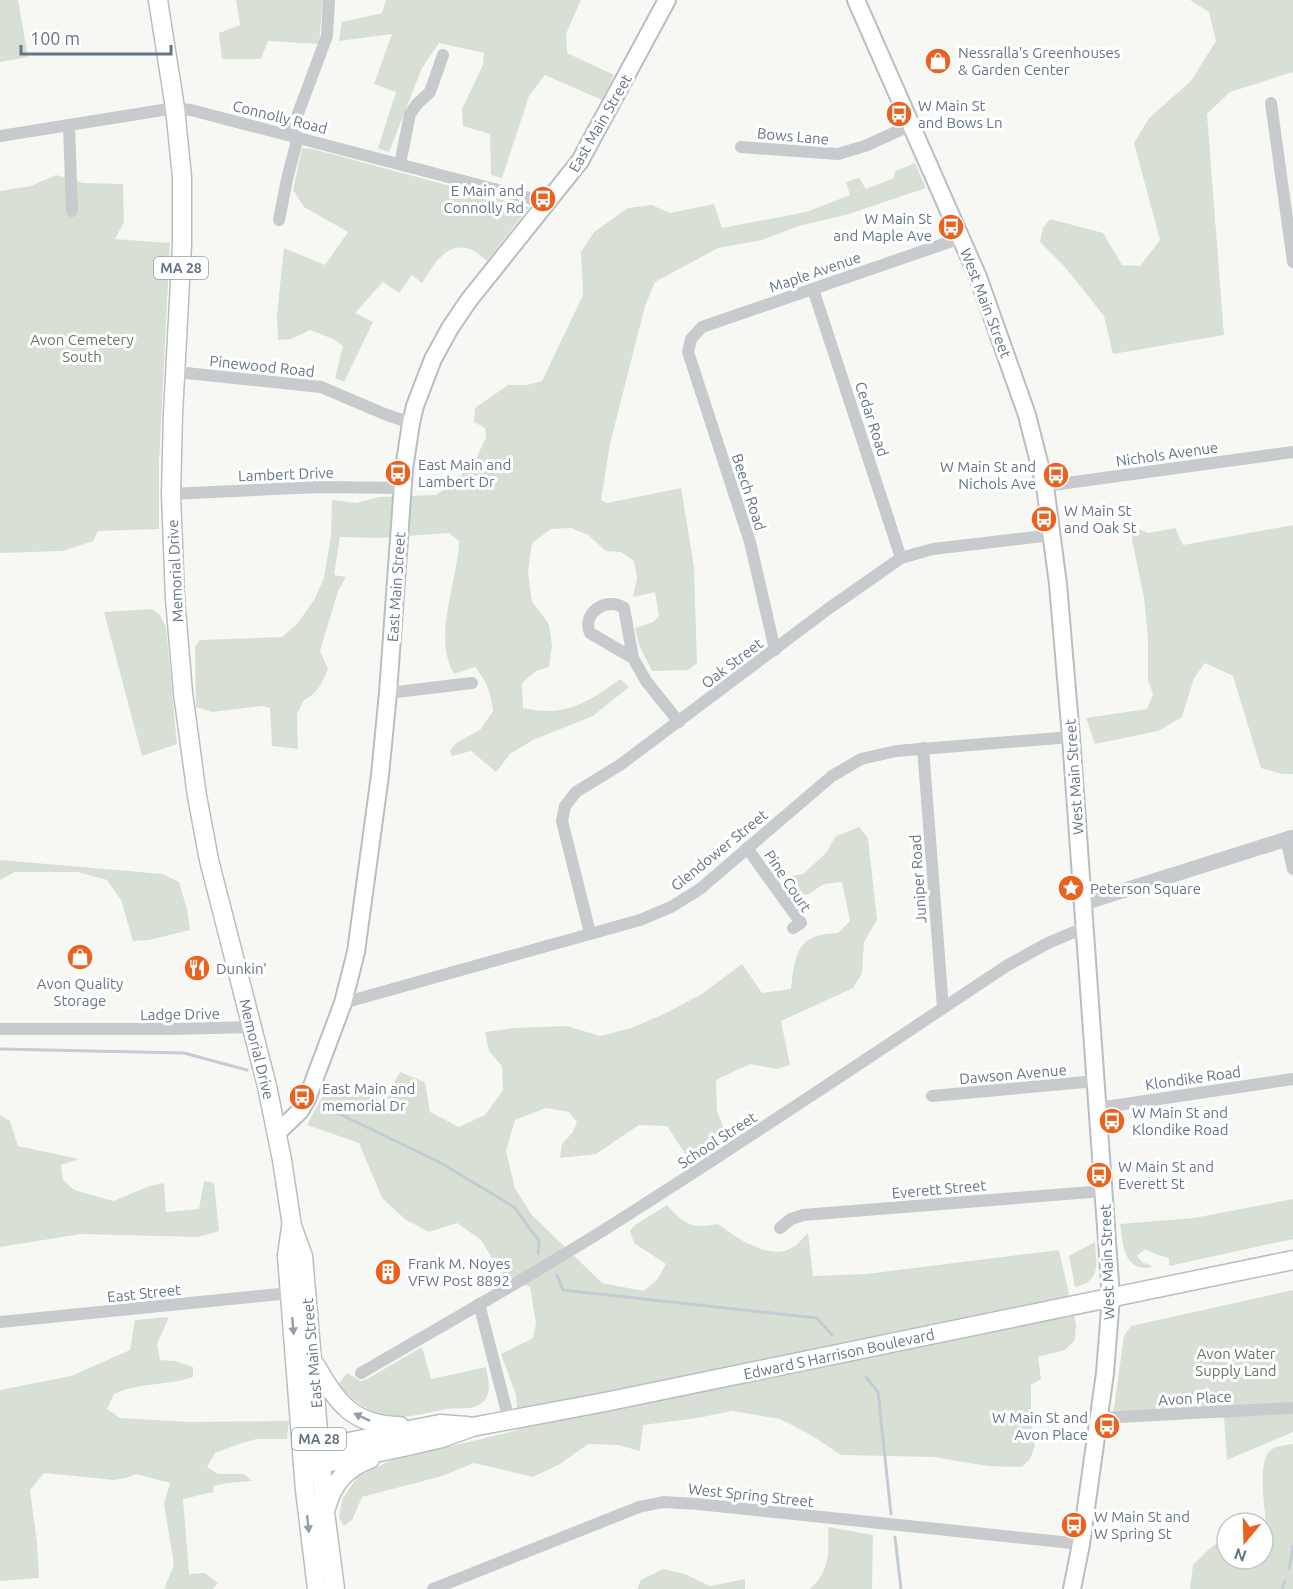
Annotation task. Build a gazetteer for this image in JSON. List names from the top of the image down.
{
  "streets": {
    "main road": [
      "East Main Street",
      "MA 28",
      "West Main Street",
      "Memorial Drive",
      "Edward S Harrison Boulevard"
    ],
    "street": [
      "Connolly Road",
      "Bows Lane",
      "Maple Avenue",
      "Pinewood Road",
      "Cedar Road",
      "Nichols Avenue",
      "Lambert Drive",
      "Beech Road",
      "Oak Street",
      "Glendower Street",
      "Juniper Road",
      "Pine Court",
      "Ladge Drive",
      "Dawson Avenue",
      "Klondike Road",
      "School Street",
      "Everett Street",
      "East Street",
      "Avon Place",
      "West Spring Street"
    ]
  },
  "crossings": [
    ["Connolly Road", "East Main Street"],
    ["Connolly Road", "Memorial Drive"],
    ["East Main Street", "Pinewood Road"],
    ["East Main Street", "Lambert Drive"],
    ["East Main Street", "Memorial Drive"],
    ["East Main Street", "Glendower Street"],
    ["East Main Street", "East Street"],
    ["East Main Street", "Edward S Harrison Boulevard"],
    ["Bows Lane", "West Main Street"],
    ["Maple Avenue", "West Main Street"],
    ["Maple Avenue", "Cedar Road"],
    ["Maple Avenue", "Beech Road"],
    ["West Main Street", "Nichols Avenue"],
    ["West Main Street", "Oak Street"],
    ["West Main Street", "Glendower Street"],
    ["West Main Street", "Dawson Avenue"],
    ["West Main Street", "Klondike Road"],
    ["West Main Street", "School Street"],
    ["West Main Street", "Everett Street"],
    ["West Main Street", "Edward S Harrison Boulevard"],
    ["West Main Street", "Avon Place"],
    ["West Main Street", "West Spring Street"],
    ["Pinewood Road", "Memorial Drive"],
    ["Cedar Road", "Oak Street"],
    ["Lambert Drive", "Memorial Drive"],
    ["Beech Road", "Oak Street"],
    ["Memorial Drive", "Ladge Drive"],
    ["Oak Street", "Glendower Street"],
    ["Glendower Street", "Juniper Road"],
    ["Glendower Street", "Pine Court"],
    ["Juniper Road", "School Street"]
  ],
  "parks": ["Avon Cemetery South", "Avon Water Supply Land"],
  "places": {
    "shop": ["Nessralla's Greenhouses & Garden Center", "Avon Quality Storage"],
    "bus stop": [
      "W Main St and Bows Ln",
      "E Main and Connolly Rd",
      "W Main St and Maple Ave",
      "East Main and Lambert Dr",
      "W Main St and Nichols Ave",
      "W Main St and Oak St",
      "East Main and memorial Dr",
      "W Main St and Klondike Road",
      "W Main St and Everett St",
      "W Main St and Avon Place",
      "W Main St and W Spring St"
    ],
    "place": ["Peterson Square"],
    "restaurant": ["Dunkin'"],
    "building": ["Frank M. Noyes VFW Post 8892"]
  },
  "scale_bar": "100 m",
  "north": "bottom"
}
